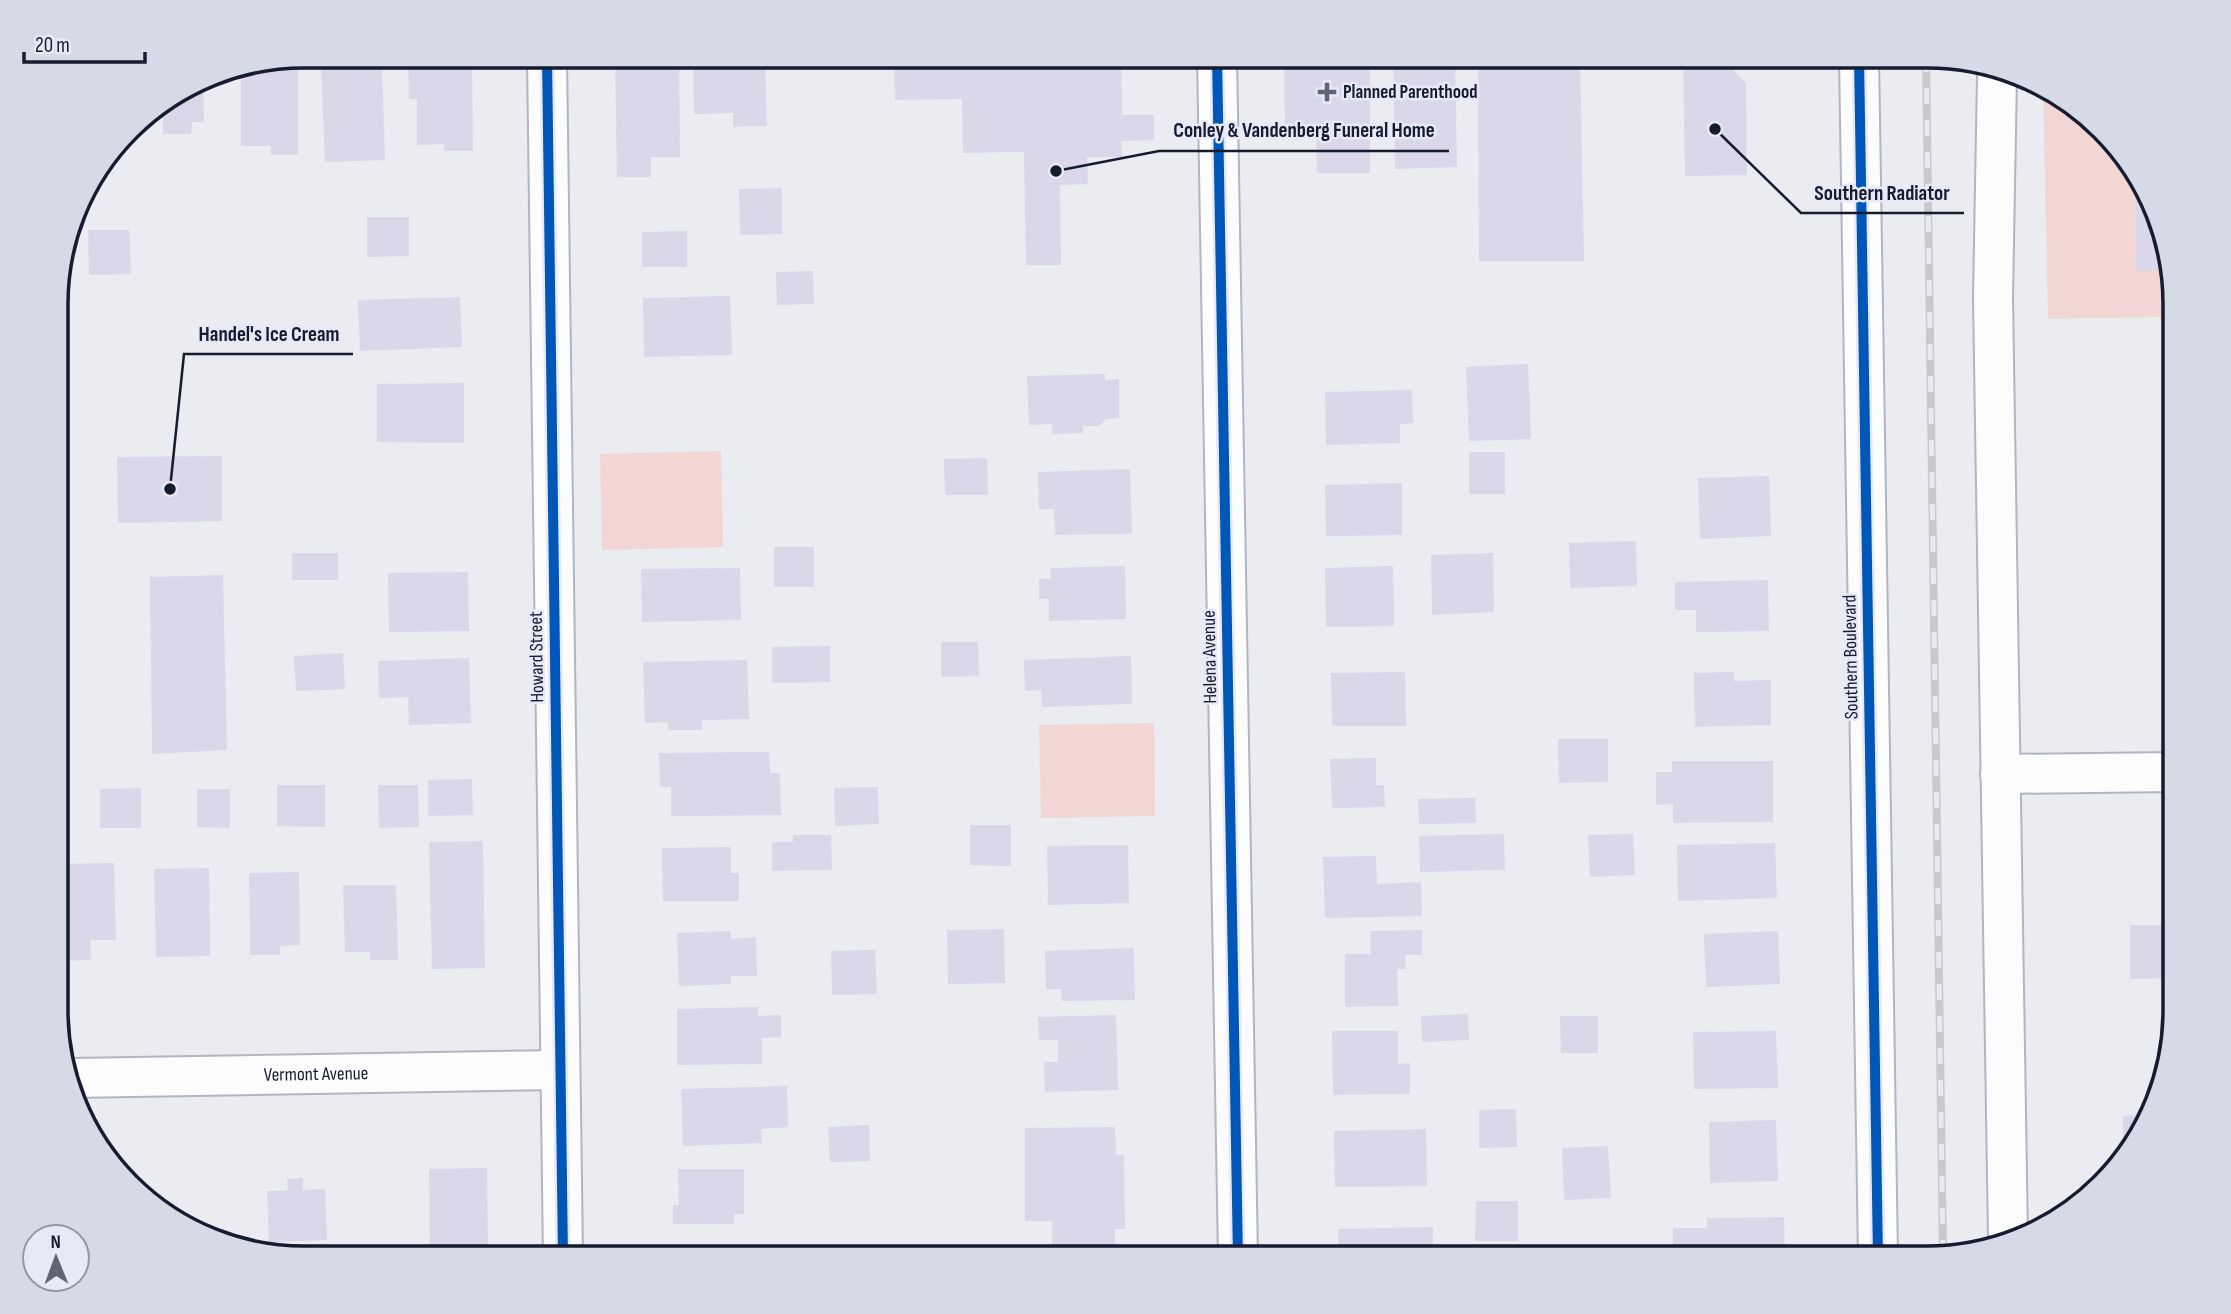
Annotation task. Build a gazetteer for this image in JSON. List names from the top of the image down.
{
  "streets": {
    "street": [
      "Howard Street",
      "Helena Avenue",
      "Southern Boulevard",
      "Vermont Avenue"
    ]
  },
  "crossings": [
    ["Howard Street", "Vermont Avenue"]
  ],
  "places": {
    "health": ["Planned Parenthood"],
    "other": ["Southern Radiator", "Conley & Vandenberg Funeral Home", "Handel's Ice Cream"]
  },
  "scale_bar": "20 m",
  "north": "top"
}
